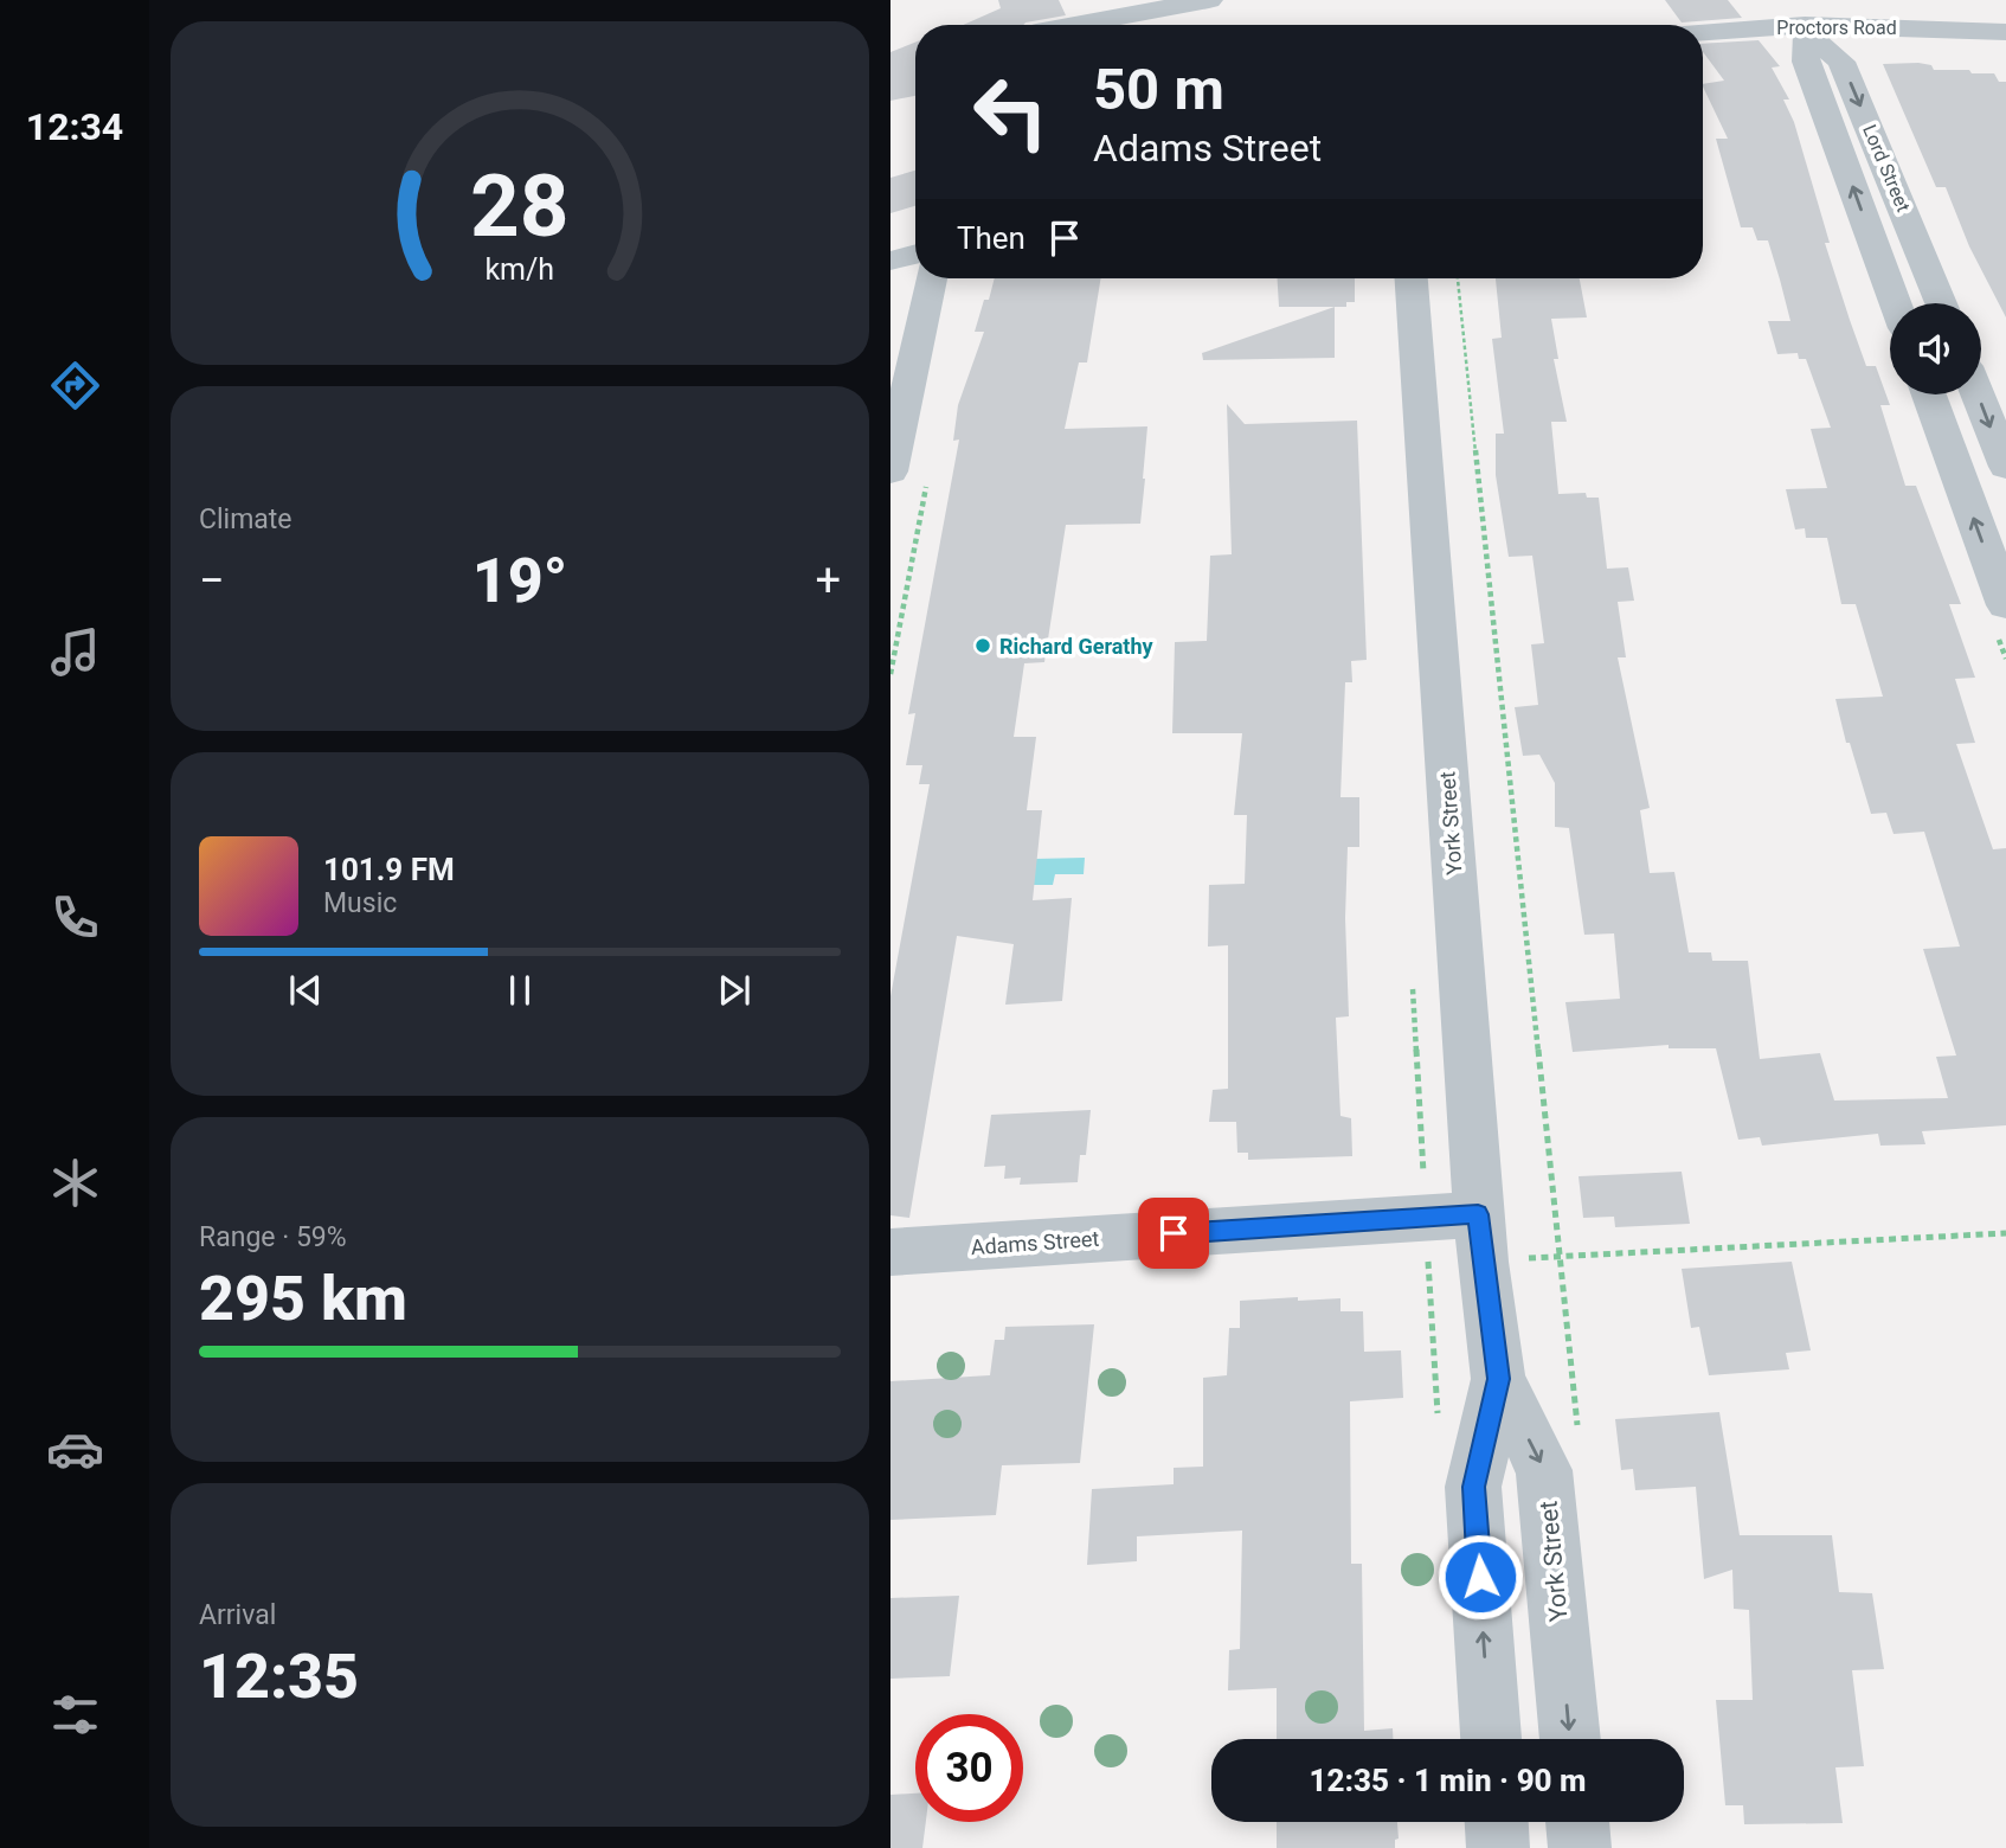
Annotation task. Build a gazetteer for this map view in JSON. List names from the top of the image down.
{
  "streets": {
    "street": [
      "Proctors Road",
      "Lord Street",
      "York Street",
      "Adams Street"
    ]
  },
  "crossings": [
    ["Proctors Road", "Lord Street"],
    ["York Street", "Adams Street"]
  ],
  "places": ["Richard Gerathy"],
  "page": {
    "tabs": "12:34",
    "turn": ["50 m", "Adams Street"],
    "then": "Then",
    "tile": [
      "Climate",
      ["Range · 59%", "295 km"],
      ["Arrival", "12:35"]
    ],
    "heat": ["−", "19°", "+"],
    "song": ["101.9 FM", "Music"],
    "limit": "30",
    "trip": "12:35 · 1 min · 90 m",
    "gauge": ["28", "km/h"]
  }
}
